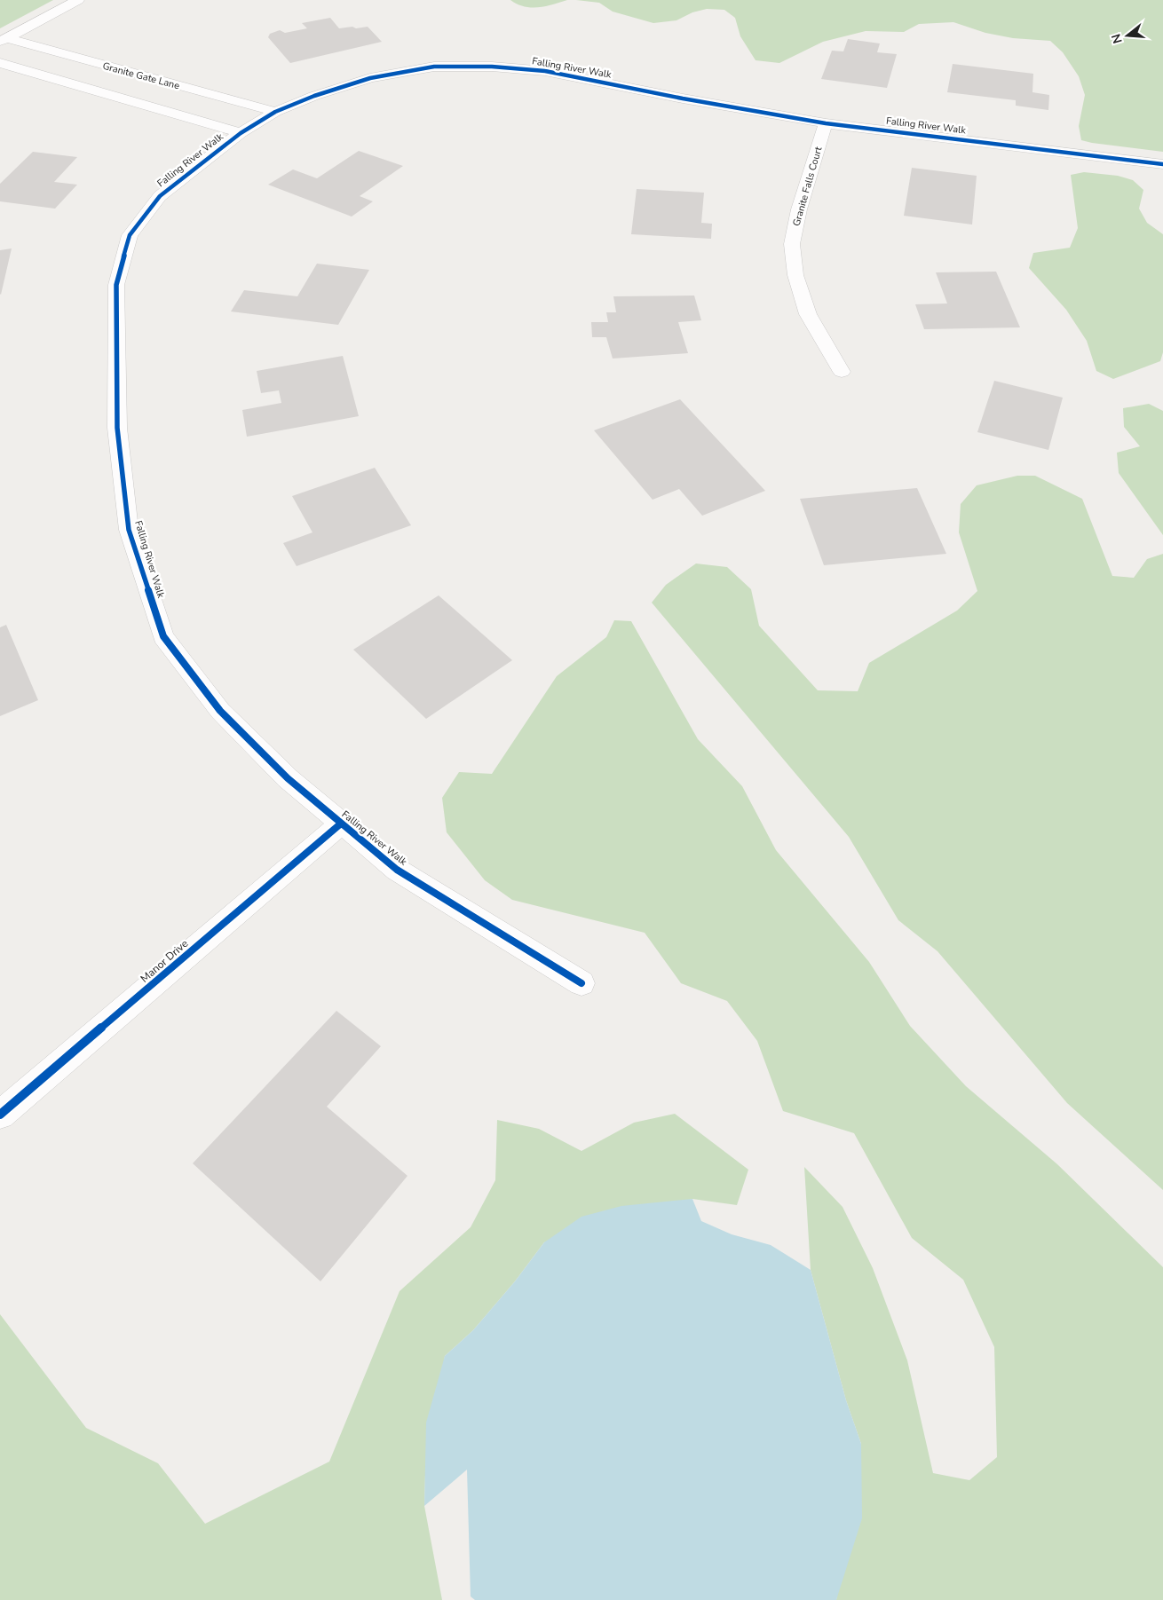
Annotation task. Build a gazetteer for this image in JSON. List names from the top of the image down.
{
  "streets": {
    "street": [
      "Falling River Walk",
      "Granite Gate Lane",
      "Granite Falls Court",
      "Manor Drive"
    ]
  },
  "crossings": [
    ["Falling River Walk", "Granite Gate Lane"],
    ["Falling River Walk", "Granite Falls Court"],
    ["Falling River Walk", "Manor Drive"]
  ],
  "north": "left"
}
